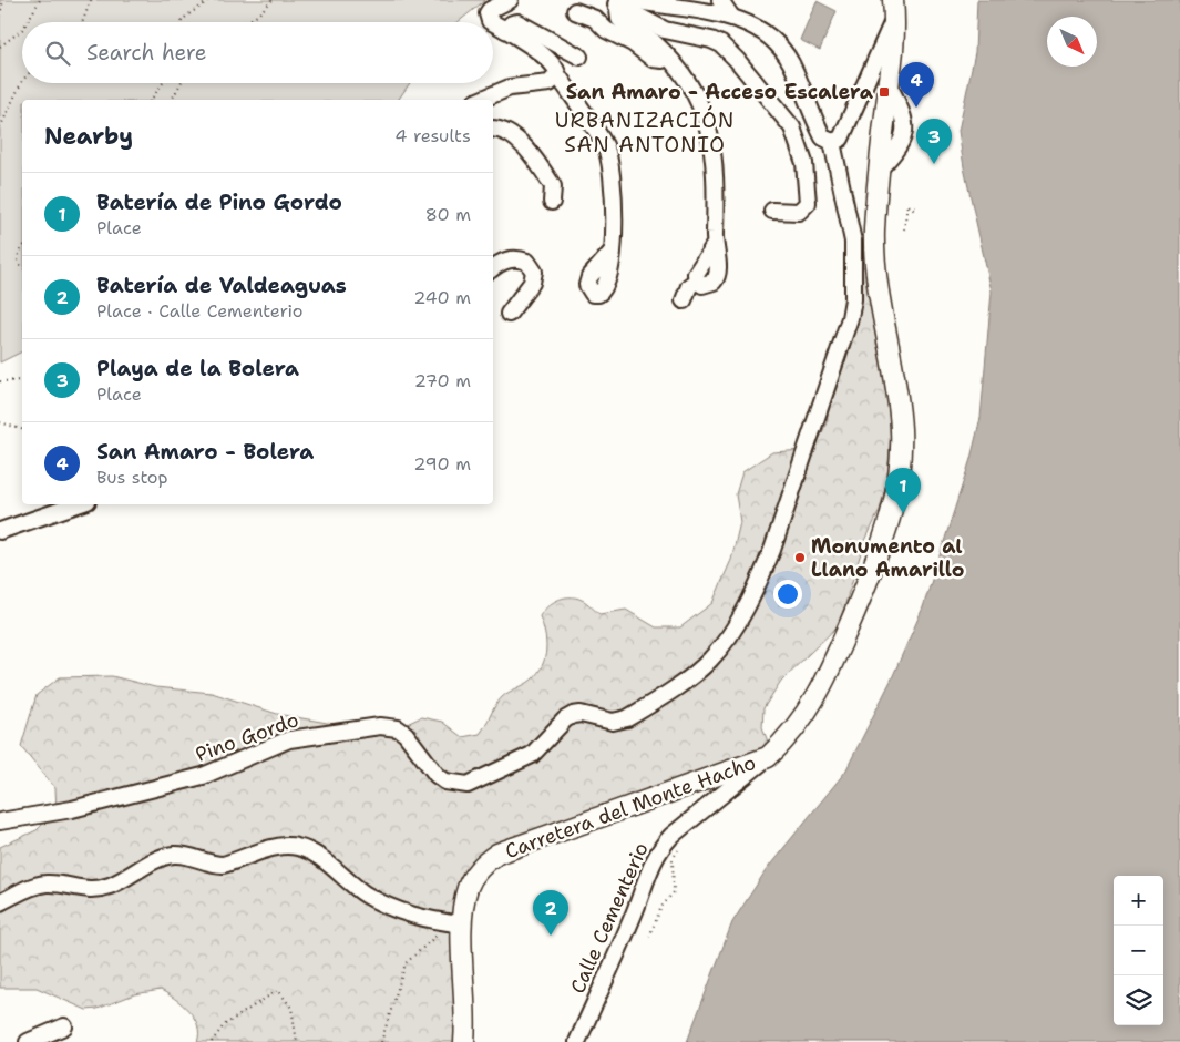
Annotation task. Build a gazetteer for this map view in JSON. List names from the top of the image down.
{
  "streets": {
    "main road": ["Carretera del Monte Hacho"],
    "street": ["Pino Gordo", "Calle Cementerio"]
  },
  "crossings": [
    ["Carretera del Monte Hacho", "Calle Cementerio"]
  ],
  "districts": ["URBANIZACIÓN SAN ANTONIO"],
  "places": {
    "transit": ["San Amaro - Acceso Escalera"],
    "other": ["Monumento al Llano Amarillo"]
  },
  "north": "bottom right",
  "page": {
    "search": "Search here",
    "pins": [
      "4",
      "3",
      "1",
      "2"
    ],
    "heading": ["Nearby", "4 results"],
    "list": [
      {
        "mark": "1",
        "name": "Batería de Pino Gordo",
        "note": "Place",
        "value": "80 m"
      },
      {
        "mark": "2",
        "name": "Batería de Valdeaguas",
        "note": "Place · Calle Cementerio",
        "value": "240 m"
      },
      {
        "mark": "3",
        "name": "Playa de la Bolera",
        "note": "Place",
        "value": "270 m"
      },
      {
        "mark": "4",
        "name": "San Amaro - Bolera",
        "note": "Bus stop",
        "value": "290 m"
      }
    ],
    "map_buttons": ["+", "−"]
  }
}
